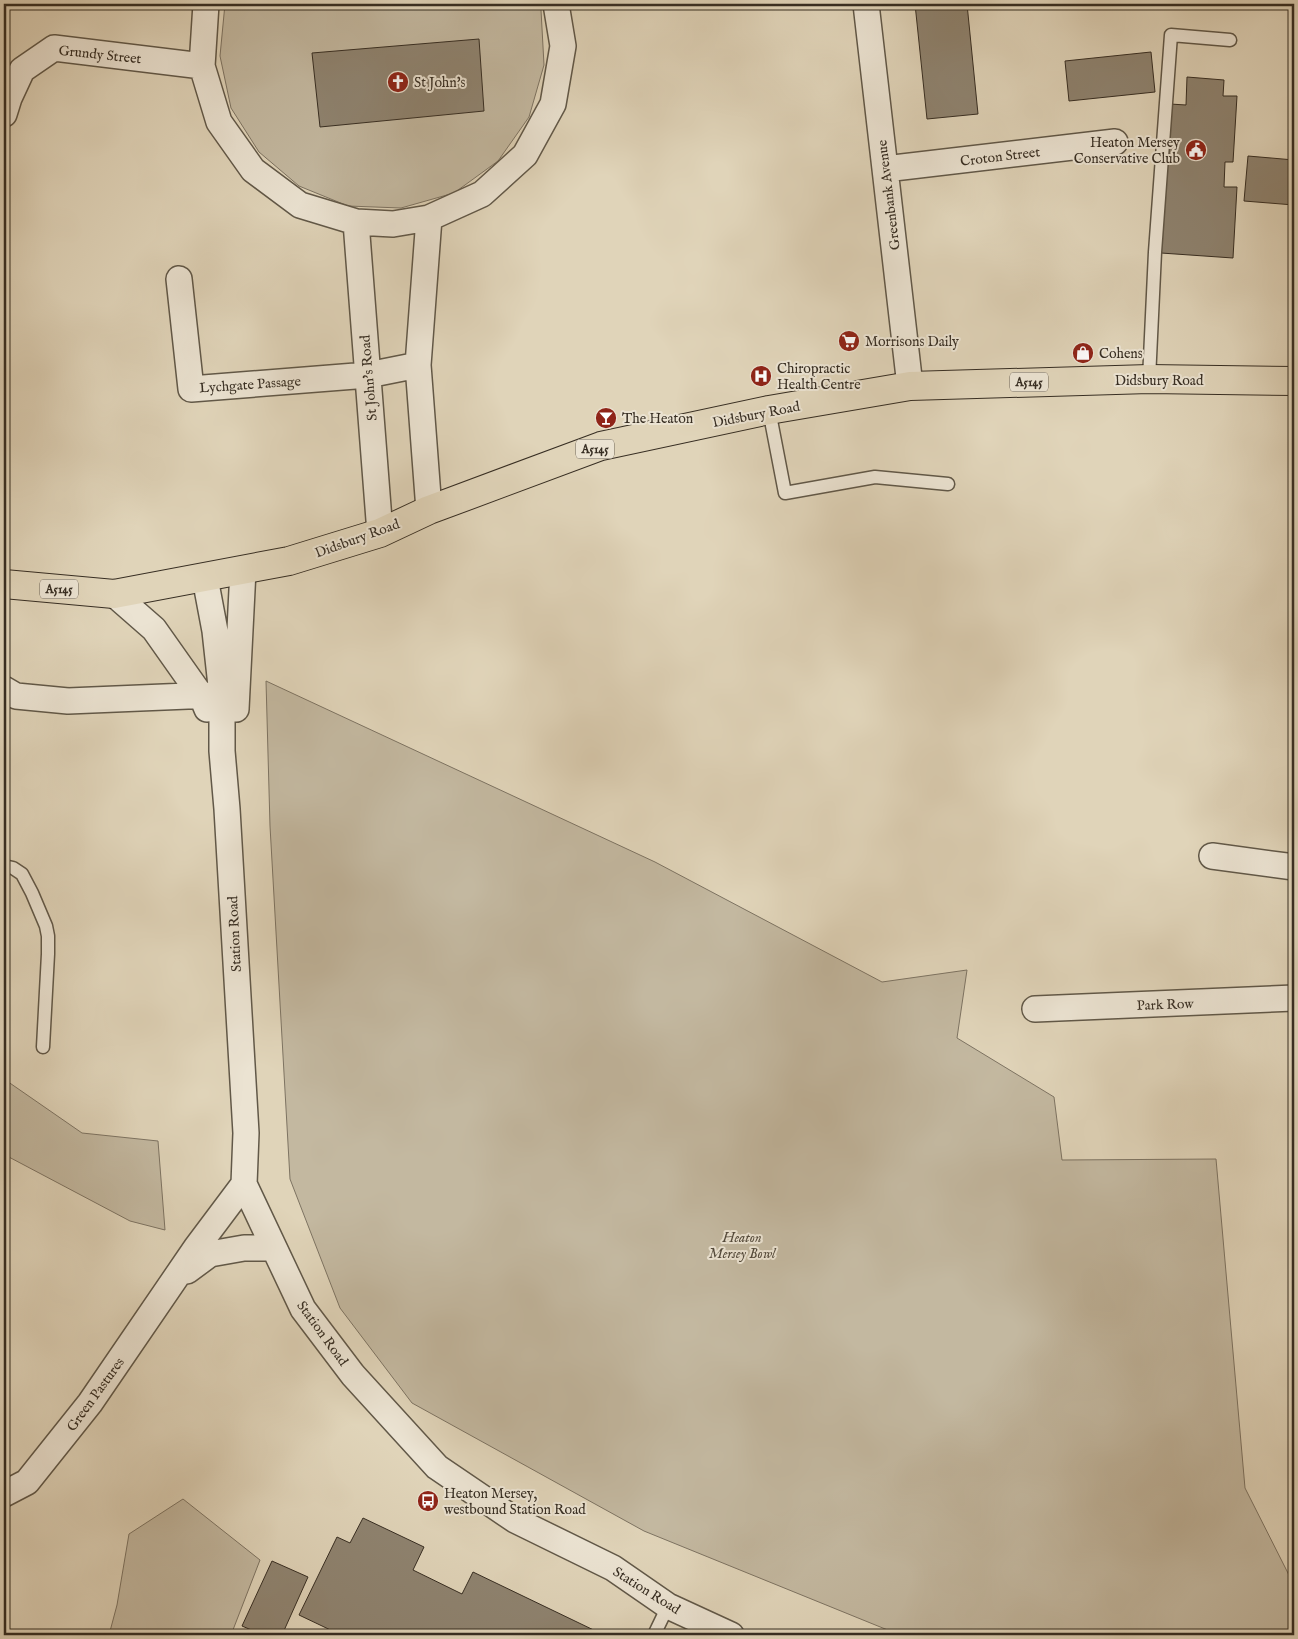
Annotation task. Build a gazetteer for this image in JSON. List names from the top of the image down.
{
  "streets": {
    "main road": ["Didsbury Road", "A5145"],
    "street": [
      "Grundy Street",
      "Croton Street",
      "Greenbank Avenue",
      "St John's Road",
      "Lychgate Passage",
      "Station Road",
      "Park Row",
      "Green Pastures"
    ]
  },
  "crossings": [
    ["Croton Street", "Greenbank Avenue"],
    ["Greenbank Avenue", "Didsbury Road"],
    ["St John's Road", "Didsbury Road"],
    ["St John's Road", "Lychgate Passage"],
    ["Didsbury Road", "Station Road"],
    ["Station Road", "Green Pastures"]
  ],
  "parks": ["Heaton Mersey Bowl"],
  "places": {
    "church": ["St John's"],
    "public building": ["Heaton Mersey Conservative Club"],
    "supermarket": ["Morrisons Daily"],
    "shop": ["Cohens"],
    "hospital": ["Chiropractic Health Centre"],
    "bar": ["The Heaton"],
    "bus stop": ["Heaton Mersey, westbound Station Road"]
  }
}
